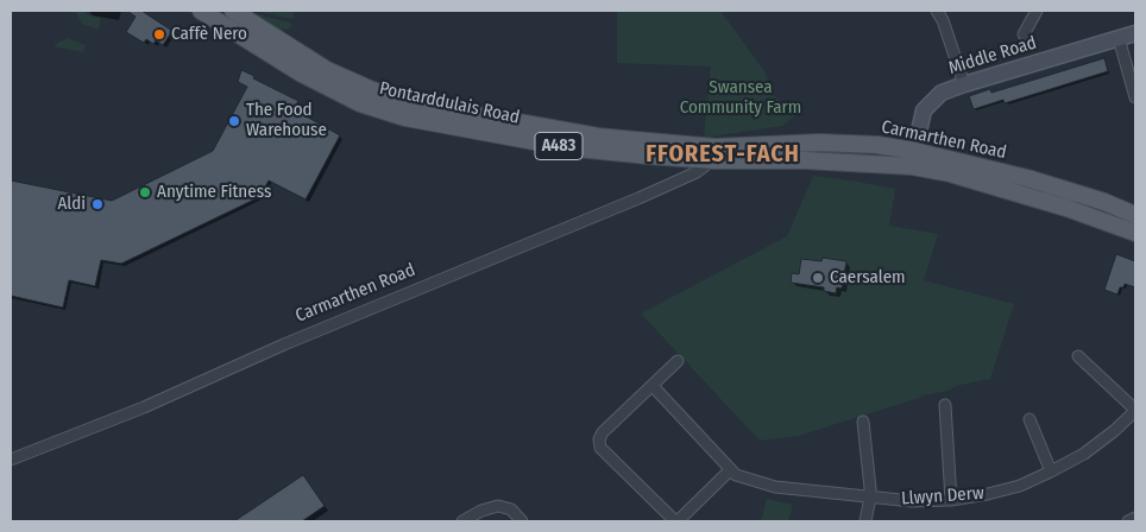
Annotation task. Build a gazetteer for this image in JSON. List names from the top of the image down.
{
  "streets": {
    "main road": ["Pontarddulais Road", "Carmarthen Road", "A483"],
    "street": ["Middle Road", "Llwyn Derw"]
  },
  "crossings": [
    ["Middle Road", "Carmarthen Road"],
    ["Pontarddulais Road", "Carmarthen Road"]
  ],
  "districts": ["FFOREST-FACH"],
  "parks": ["Swansea Community Farm"],
  "places": [
    "Caffè Nero",
    "The Food Warehouse",
    "Anytime Fitness",
    "Aldi",
    "Caersalem"
  ]
}
